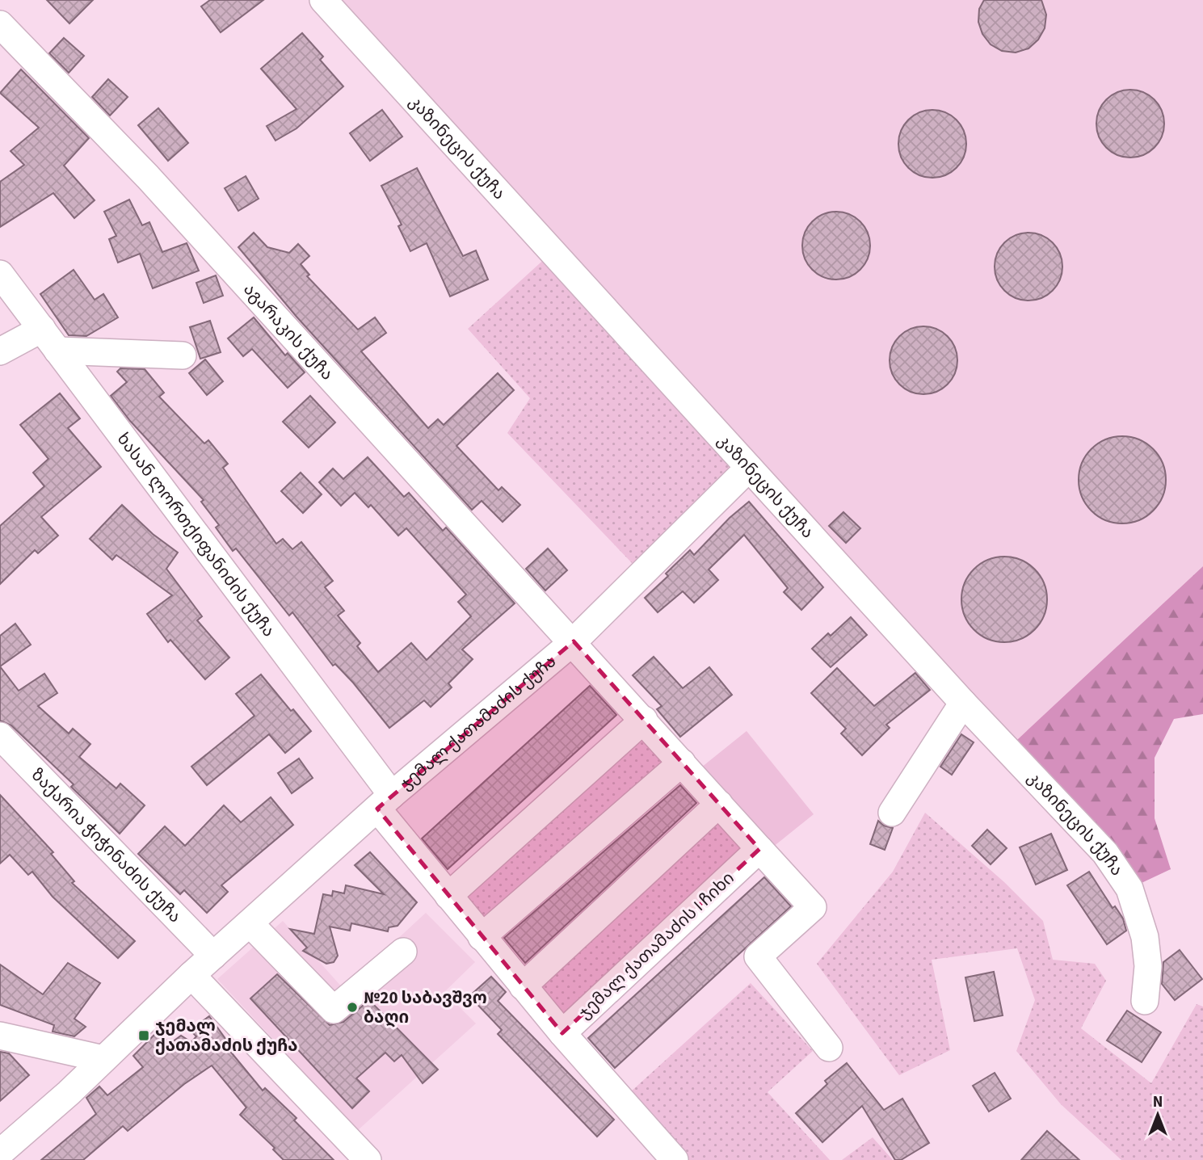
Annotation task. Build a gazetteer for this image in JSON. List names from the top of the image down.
{
  "streets": {
    "street": [
      "კაზინეცის ქუჩა",
      "აგარაკის ქუჩა",
      "ხასან ლორთქიფანიძის ქუჩა",
      "ჯემალ ქათამაძის ქუჩა",
      "ზაქარია ჭიჭინაძის ქუჩა",
      "ჯემალ ქათამაძის I ჩიხი"
    ]
  },
  "crossings": [
    ["კაზინეცის ქუჩა", "ჯემალ ქათამაძის ქუჩა"],
    ["აგარაკის ქუჩა", "ჯემალ ქათამაძის ქუჩა"],
    ["ხასან ლორთქიფანიძის ქუჩა", "ჯემალ ქათამაძის ქუჩა"],
    ["ხასან ლორთქიფანიძის ქუჩა", "ჯემალ ქათამაძის I ჩიხი"],
    ["ჯემალ ქათამაძის ქუჩა", "ზაქარია ჭიჭინაძის ქუჩა"],
    ["ჯემალ ქათამაძის ქუჩა", "ჯემალ ქათამაძის I ჩიხი"]
  ],
  "places": {
    "other": ["№20 საბავშვო ბაღი"],
    "transit": ["ჯემალ ქათამაძის ქუჩა"]
  },
  "north": "top"
}
